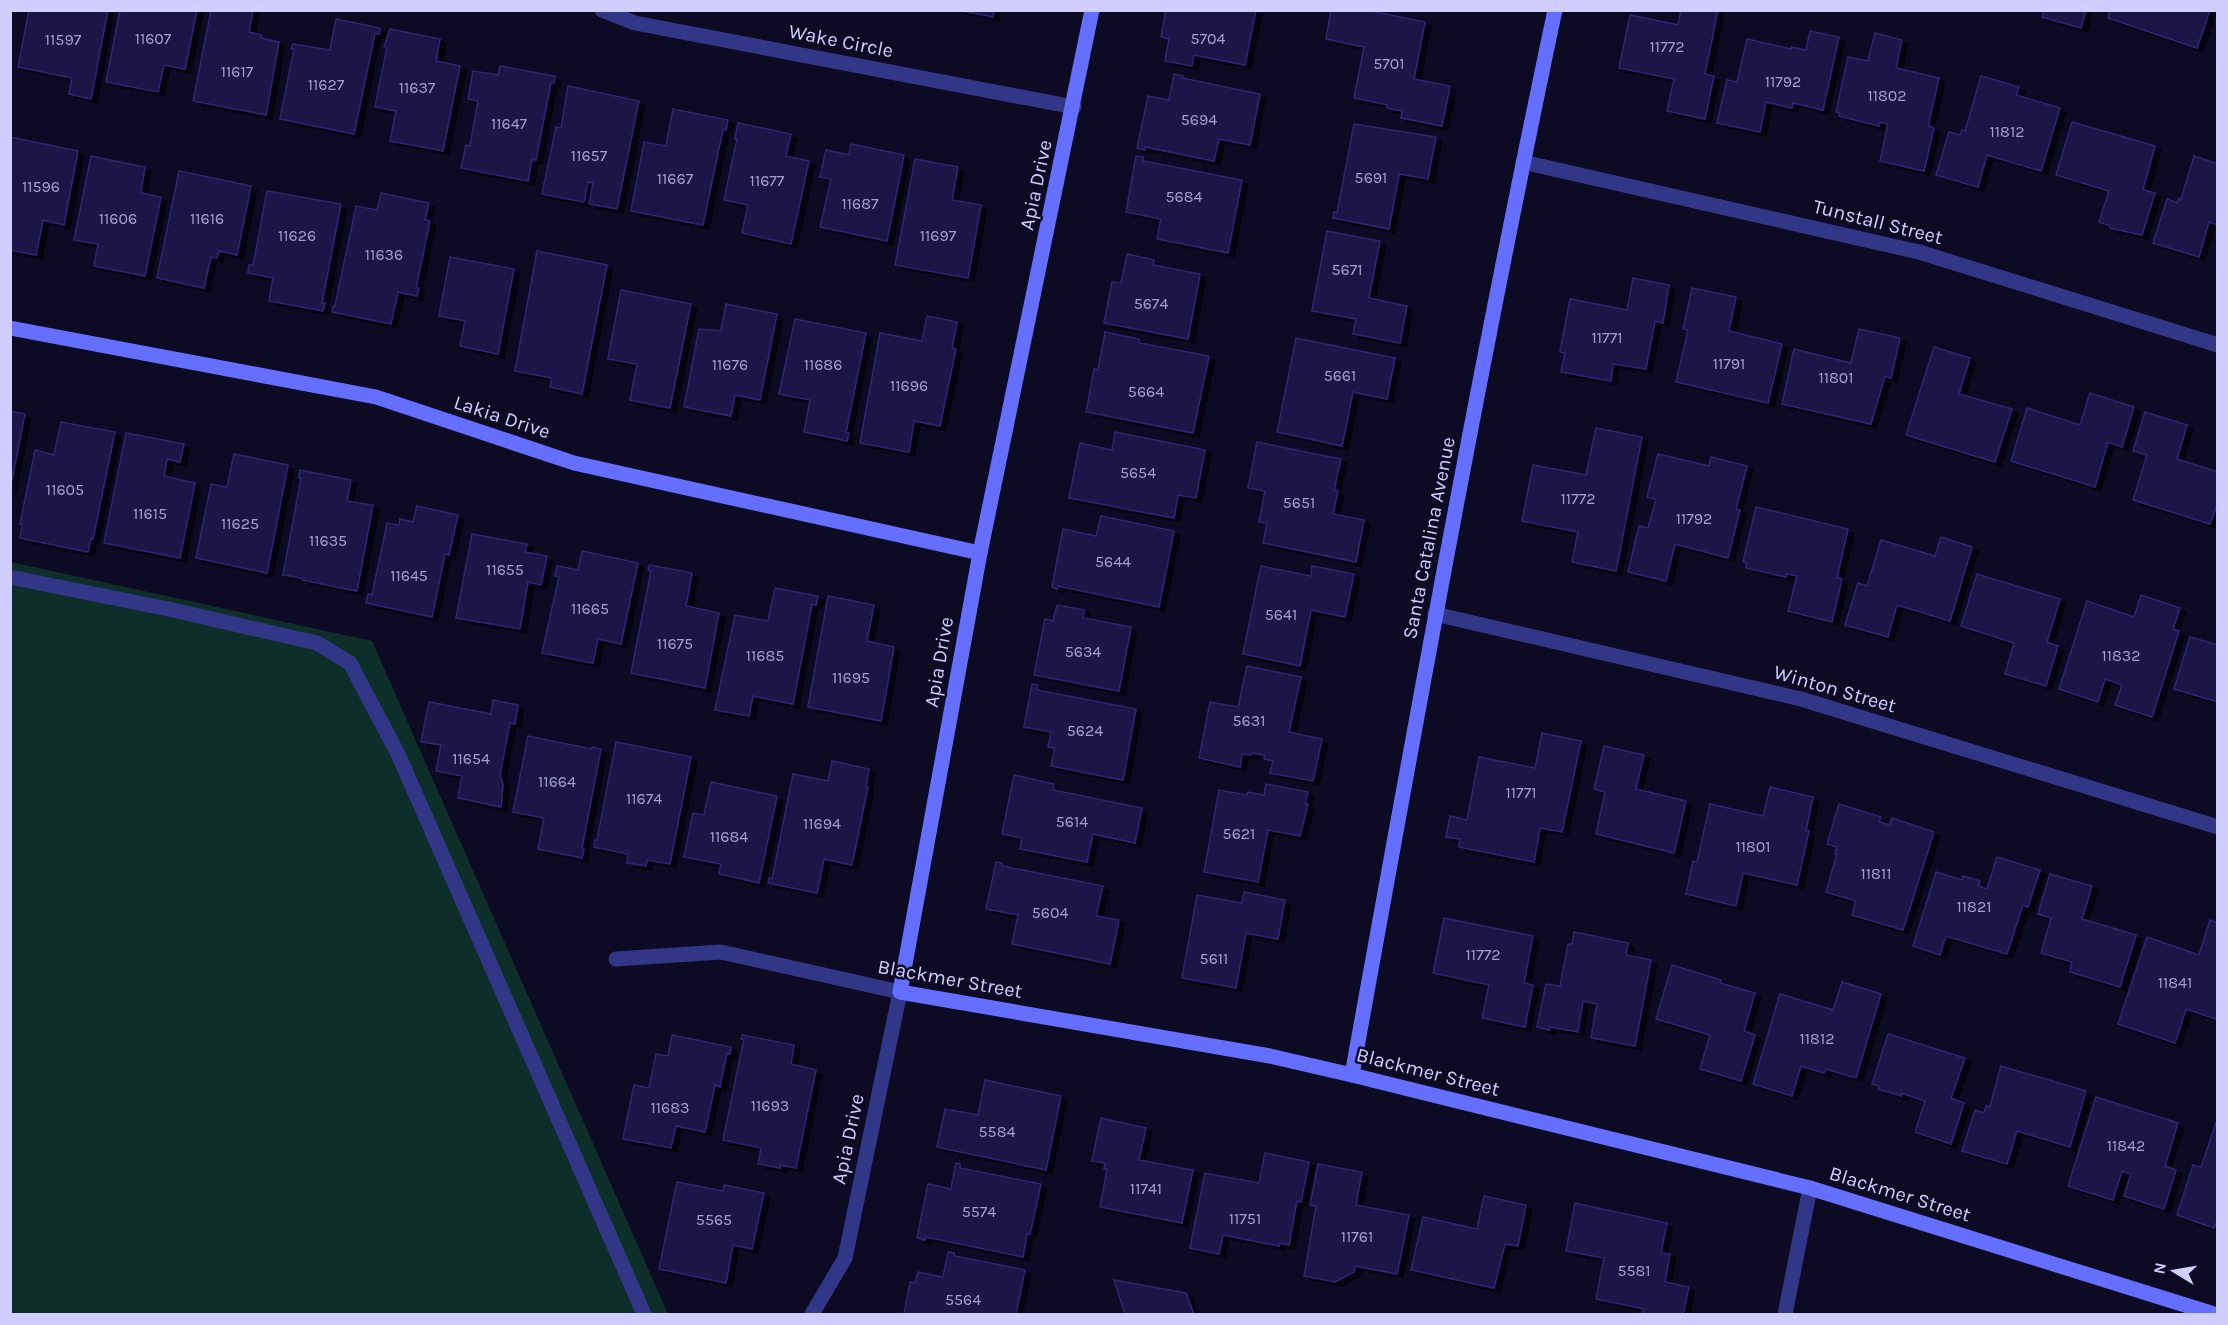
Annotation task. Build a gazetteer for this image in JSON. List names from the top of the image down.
{
  "streets": {
    "street": [
      "Wake Circle",
      "Apia Drive",
      "Tunstall Street",
      "Lakia Drive",
      "Santa Catalina Avenue",
      "Winton Street",
      "Blackmer Street"
    ]
  },
  "crossings": [
    ["Wake Circle", "Apia Drive"],
    ["Apia Drive", "Lakia Drive"],
    ["Apia Drive", "Blackmer Street"],
    ["Tunstall Street", "Santa Catalina Avenue"],
    ["Santa Catalina Avenue", "Winton Street"],
    ["Santa Catalina Avenue", "Blackmer Street"]
  ],
  "house_numbers": [
    "11607",
    "5704",
    "11597",
    "11772",
    "5701",
    "11617",
    "11792",
    "11627",
    "11637",
    "11802",
    "5694",
    "11647",
    "11812",
    "11657",
    "5691",
    "11667",
    "11677",
    "11596",
    "5684",
    "11687",
    "11606",
    "11616",
    "11626",
    "11697",
    "11636",
    "5671",
    "5674",
    "11771",
    "11791",
    "11676",
    "11686",
    "5661",
    "11801",
    "11696",
    "5664",
    "5654",
    "11605",
    "11772",
    "5651",
    "11615",
    "11792",
    "11625",
    "11635",
    "5644",
    "11655",
    "11645",
    "11665",
    "5641",
    "11675",
    "5634",
    "11685",
    "11832",
    "11695",
    "5631",
    "5624",
    "11654",
    "11664",
    "11771",
    "11674",
    "5614",
    "11694",
    "5621",
    "11684",
    "11801",
    "11811",
    "11821",
    "5604",
    "11772",
    "5611",
    "11841",
    "11812",
    "11693",
    "11683",
    "5584",
    "11842",
    "11741",
    "5574",
    "11751",
    "5565",
    "11761",
    "5581",
    "5564"
  ],
  "north": "left"
}
